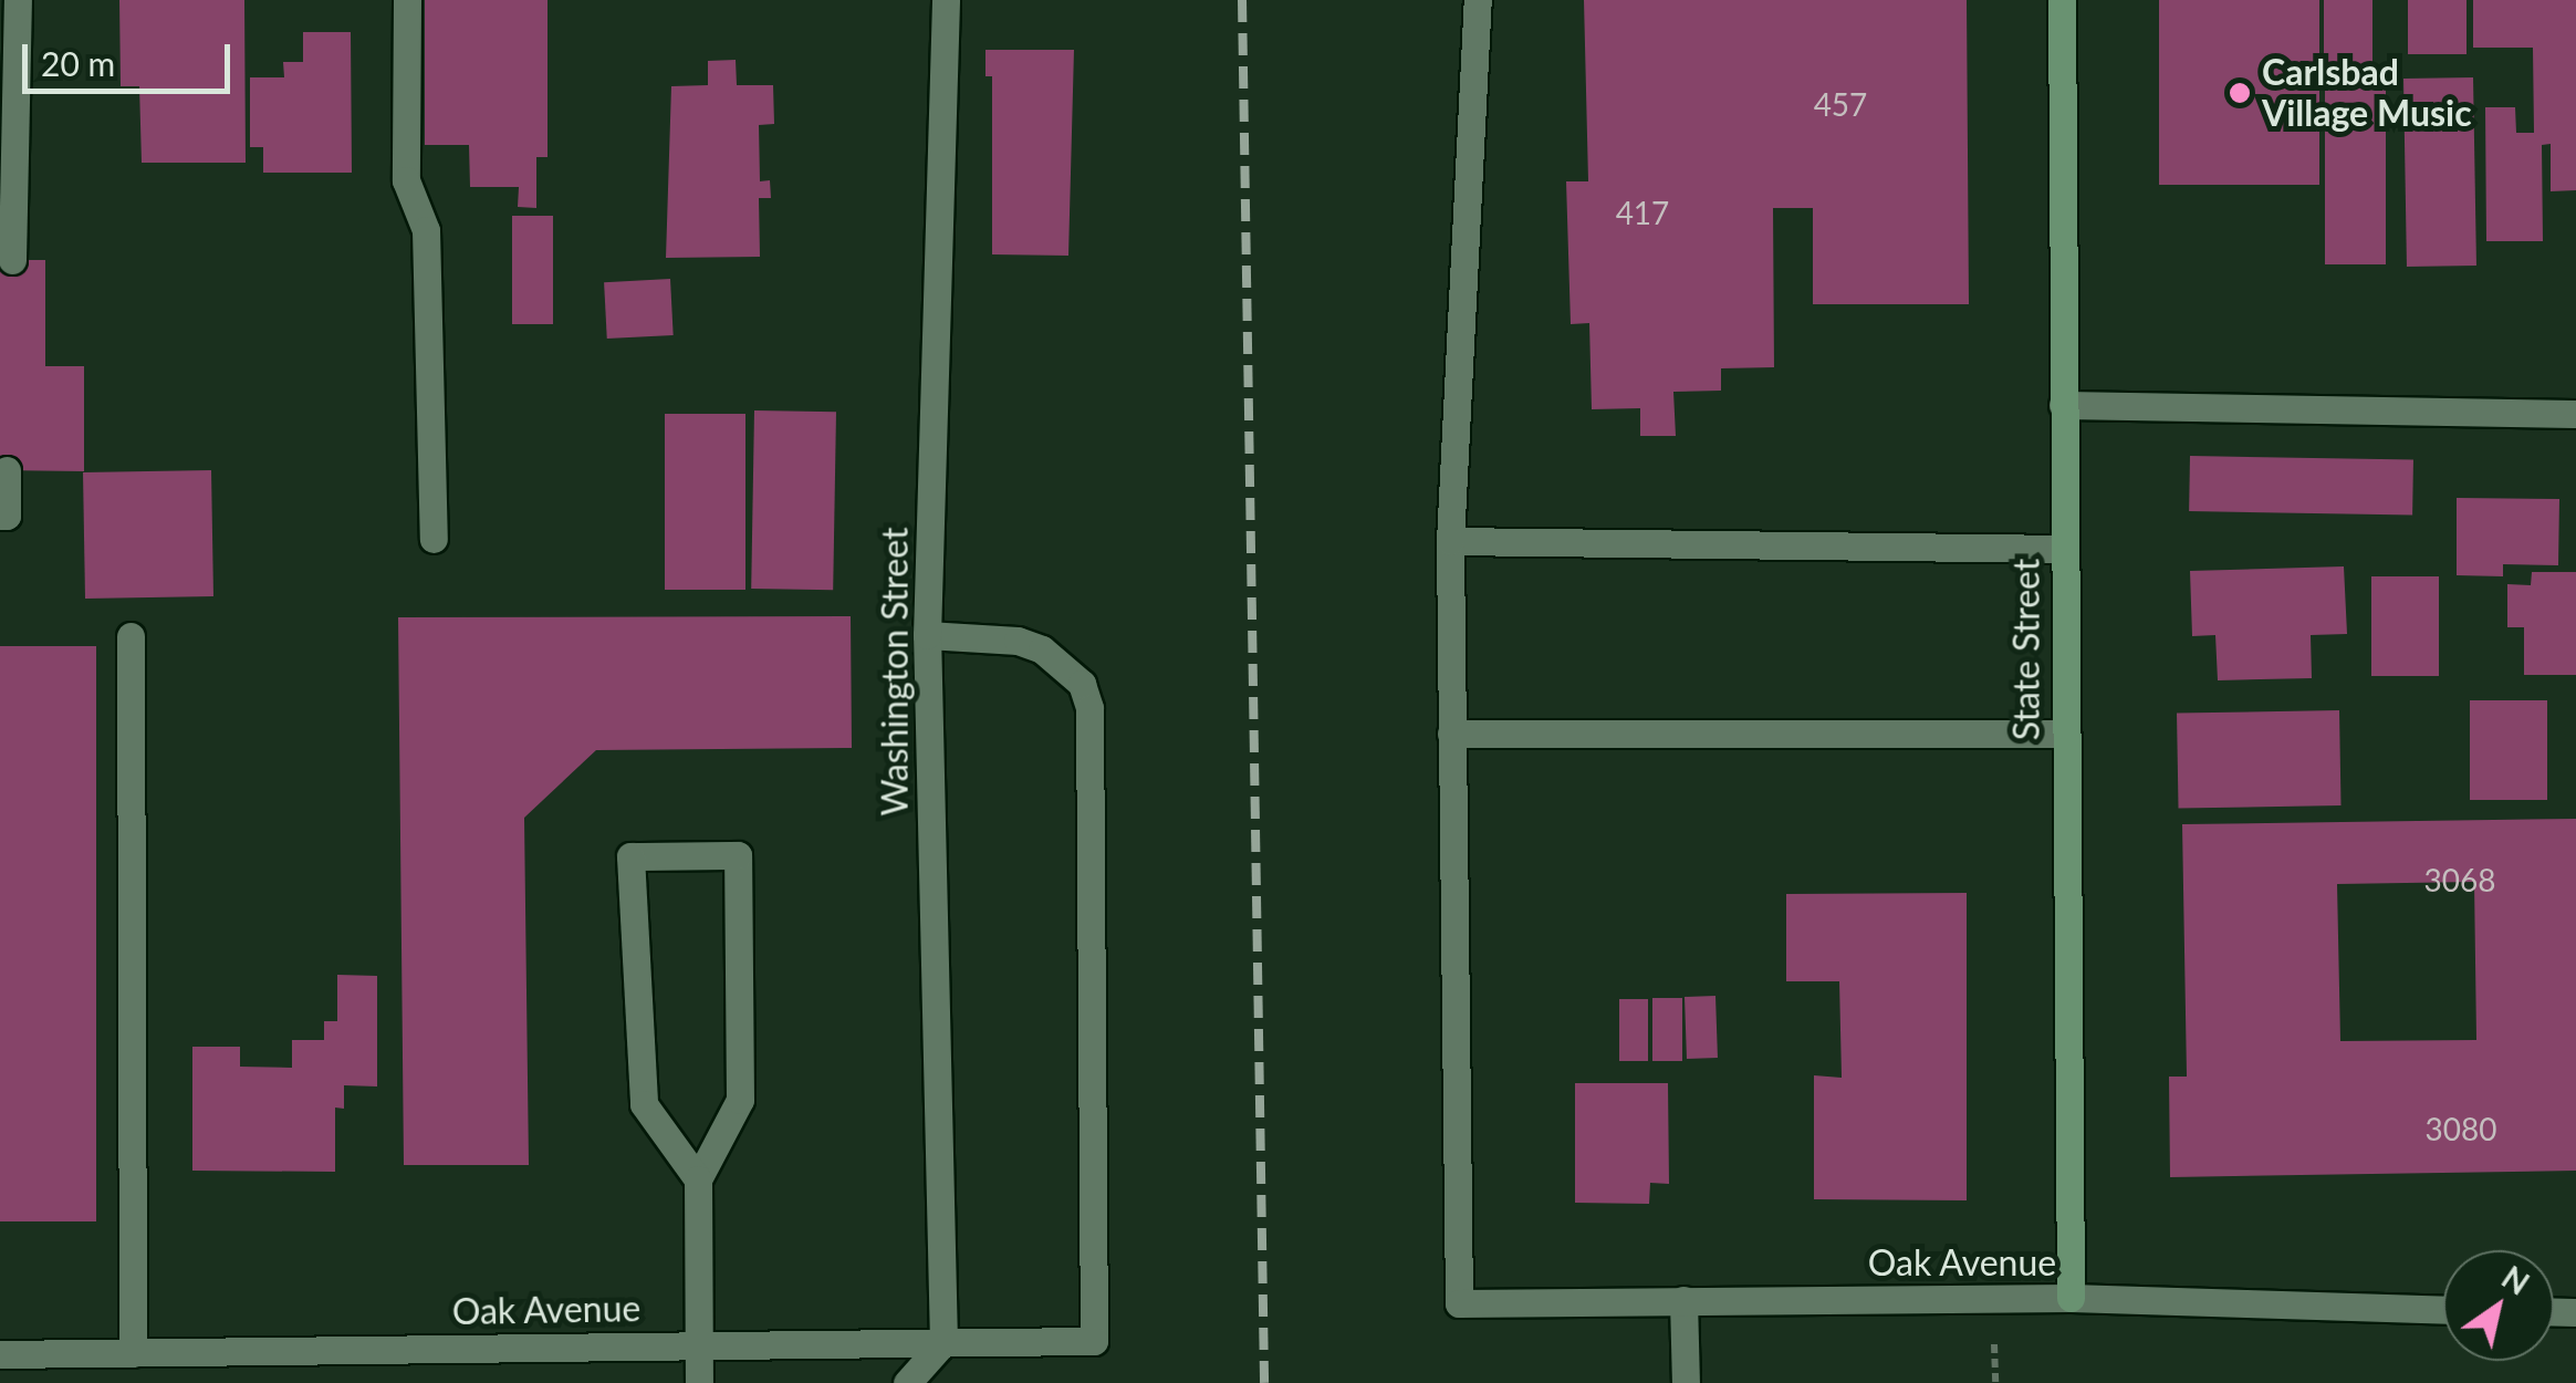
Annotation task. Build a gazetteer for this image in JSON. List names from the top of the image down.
{
  "streets": {
    "street": ["State Street", "Washington Street", "Oak Avenue"]
  },
  "crossings": [
    ["State Street", "Oak Avenue"],
    ["Washington Street", "Oak Avenue"]
  ],
  "places": ["Carlsbad Village Music"],
  "house_numbers": [
    "457",
    "417",
    "3068",
    "3080"
  ],
  "scale_bar": "20 m",
  "north": "top right"
}
